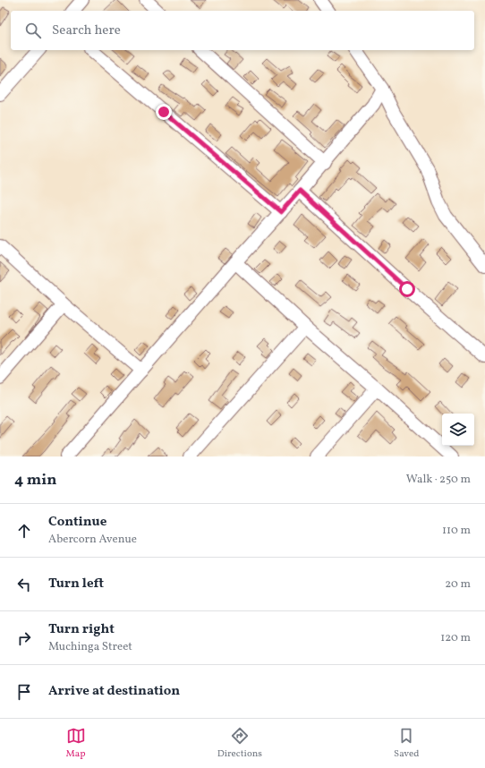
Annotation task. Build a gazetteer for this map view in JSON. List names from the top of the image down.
{
  "page": {
    "search": "Search here",
    "heading": ["4 min", "Walk · 250 m"],
    "list": [
      ["Continue", "Abercorn Avenue", "110 m"],
      ["Turn left", "20 m"],
      ["Turn right", "Muchinga Street", "120 m"],
      "Arrive at destination"
    ],
    "nav": ["Map", "Directions", "Saved"]
  }
}
